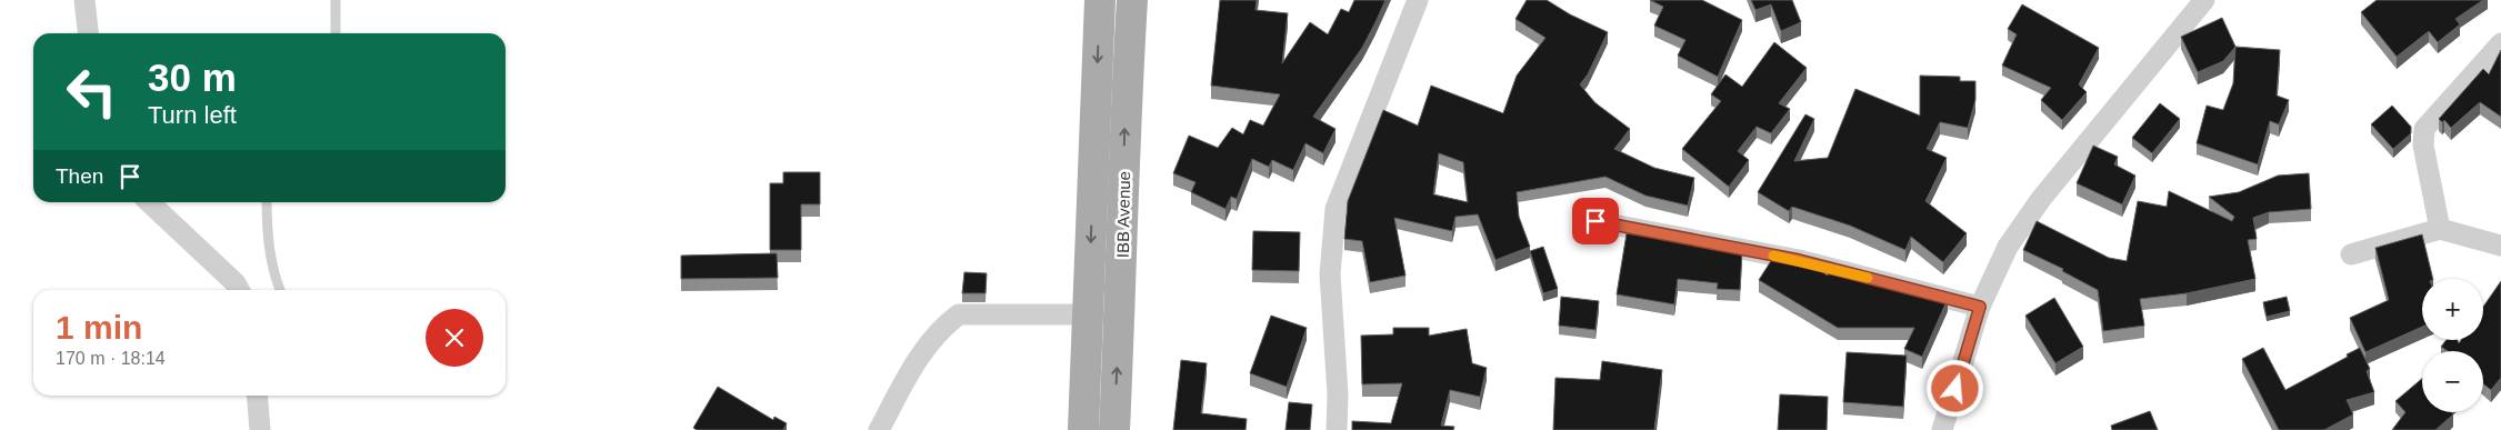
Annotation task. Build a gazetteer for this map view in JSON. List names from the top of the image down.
{
  "streets": {
    "main road": ["IBB Avenue"]
  },
  "page": {
    "turn": ["30 m", "Turn left"],
    "then": "Then",
    "map_buttons": ["+", "−"],
    "heading": ["1 min", "170 m · 18:14"]
  }
}
